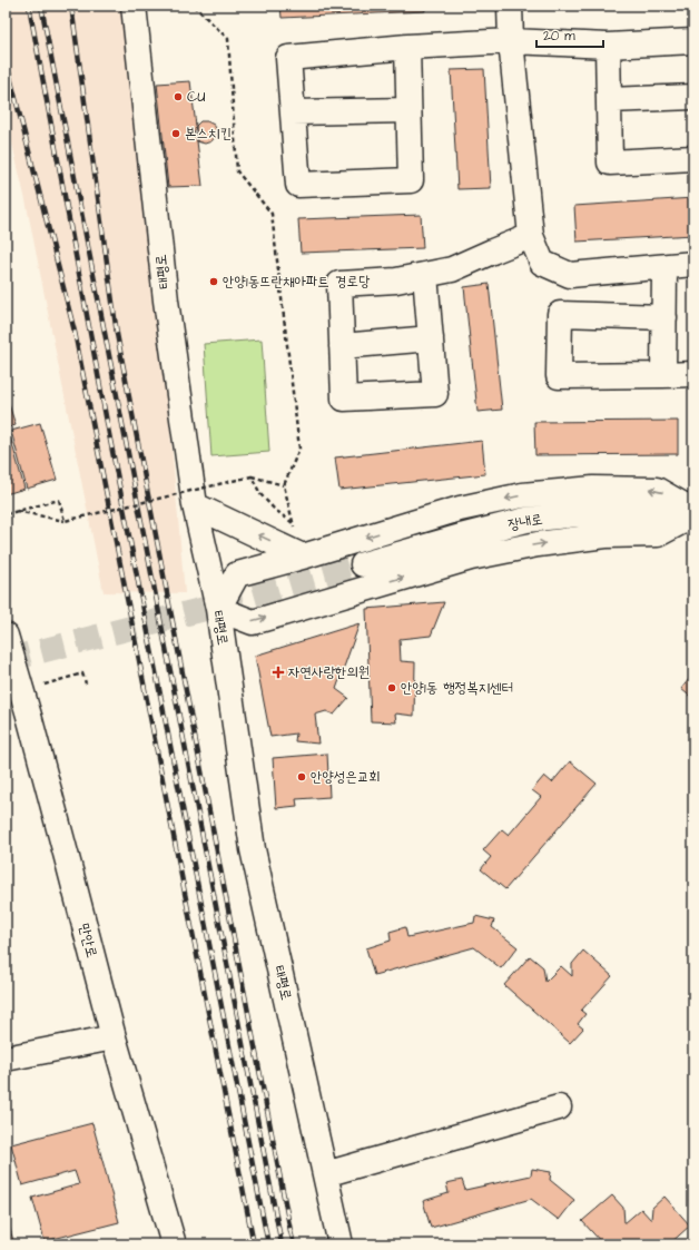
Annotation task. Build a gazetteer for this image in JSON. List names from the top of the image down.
{
  "streets": {
    "street": ["태평로", "장내로", "만안로"]
  },
  "places": {
    "other": [
      "CU",
      "본스치킨",
      "안양1동뜨란채아파트 경로당",
      "안양1동 행정복지센터",
      "안양성은교회"
    ],
    "health": ["자연사랑한의원"]
  },
  "scale_bar": "20 m"
}
